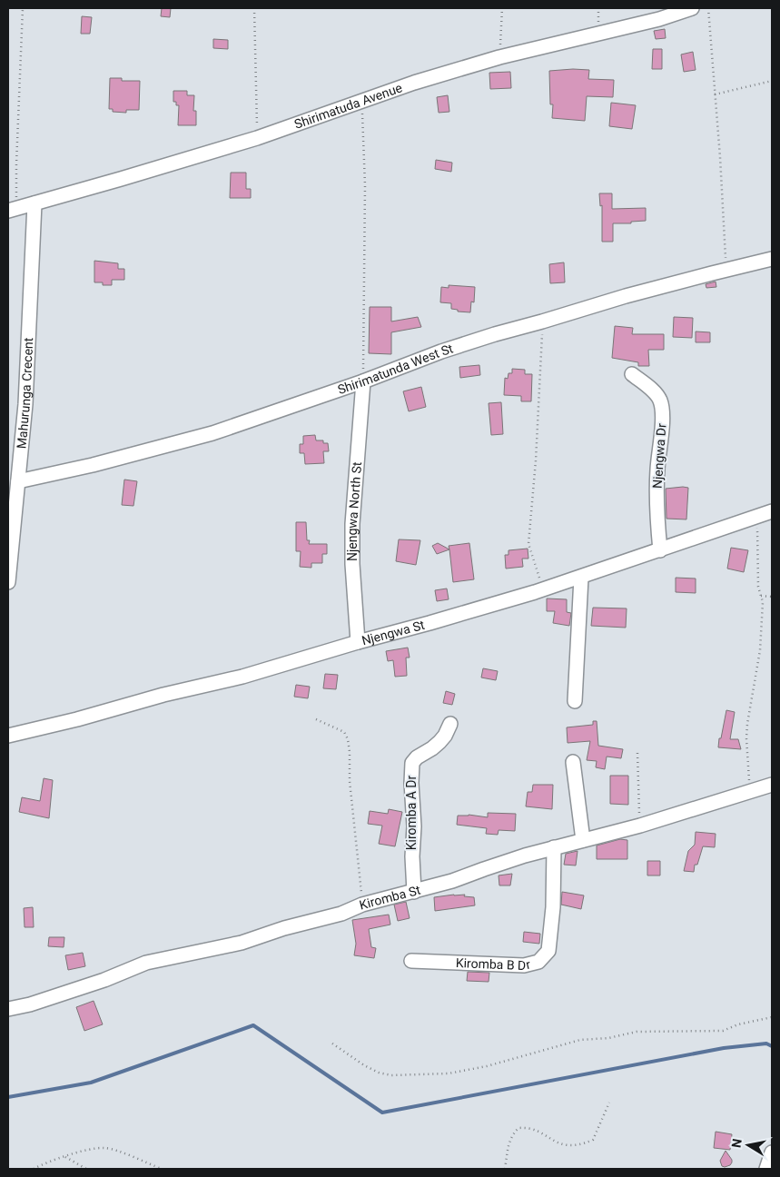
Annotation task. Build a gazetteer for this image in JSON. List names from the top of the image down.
{
  "streets": {
    "street": [
      "Shirimatuda Avenue",
      "Shirimatunda West St",
      "Mahurunga Crecent",
      "Njengwa Dr",
      "Njengwa North St",
      "Njengwa St",
      "Kiromba A Dr",
      "Kiromba St",
      "Kiromba B Dr"
    ]
  },
  "crossings": [
    ["Shirimatuda Avenue", "Mahurunga Crecent"],
    ["Shirimatunda West St", "Mahurunga Crecent"],
    ["Shirimatunda West St", "Njengwa North St"],
    ["Njengwa Dr", "Njengwa St"],
    ["Njengwa North St", "Njengwa St"],
    ["Kiromba A Dr", "Kiromba St"],
    ["Kiromba St", "Kiromba B Dr"]
  ],
  "north": "left"
}
